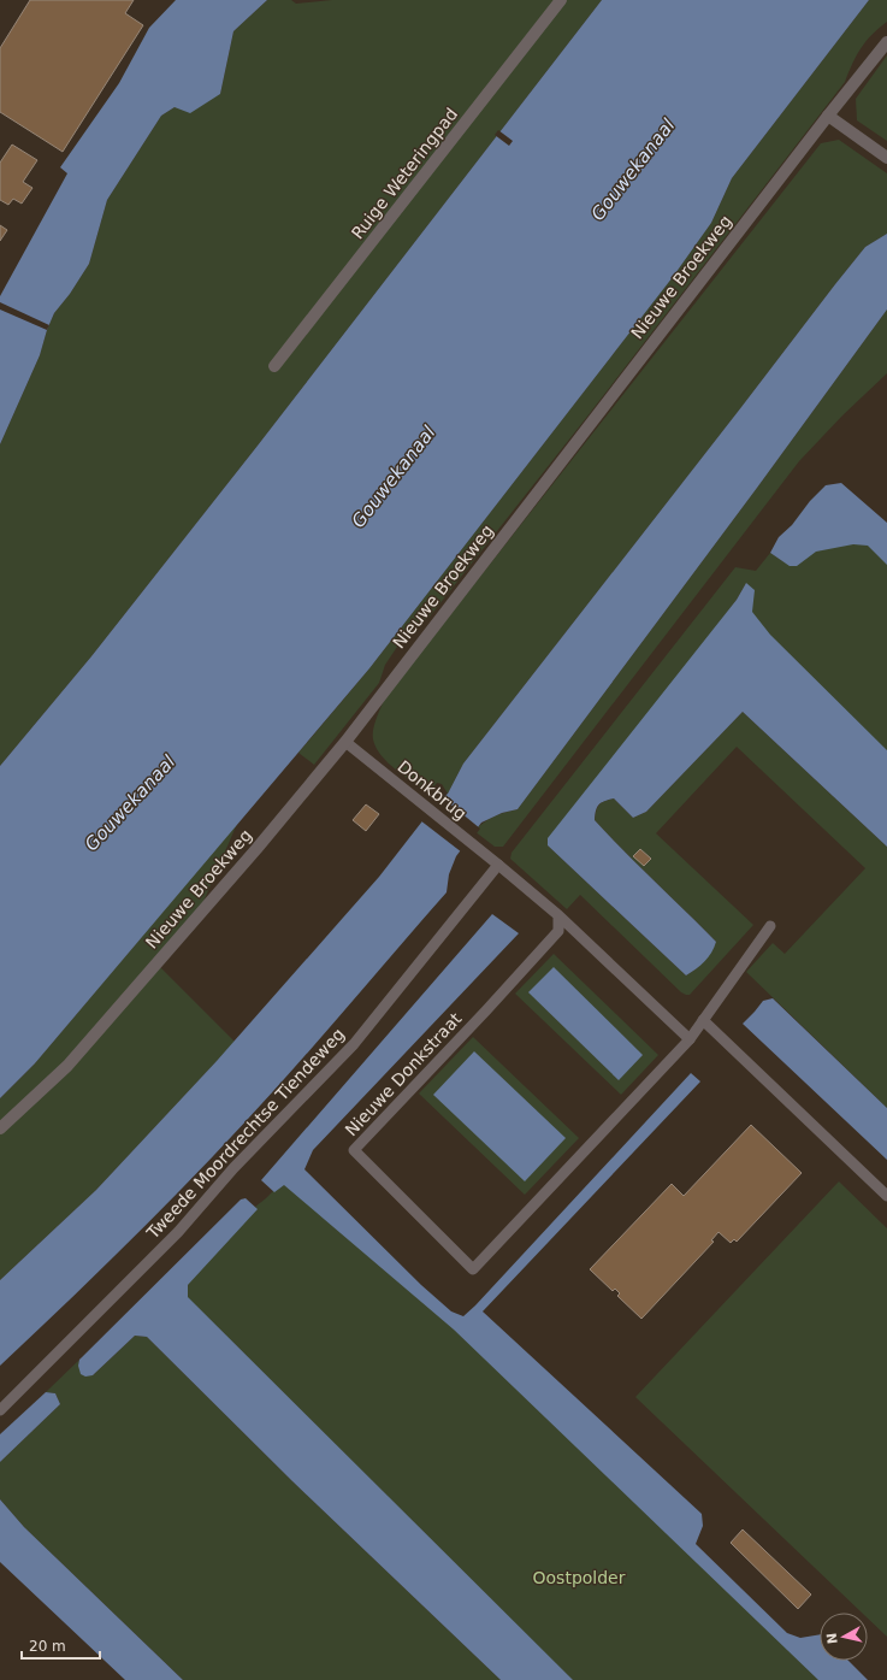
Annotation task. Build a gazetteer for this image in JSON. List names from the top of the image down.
{
  "streets": {
    "street": ["Ruige Weteringpad", "Nieuwe Broekweg"],
    "lane": ["Donkbrug", "Nieuwe Donkstraat", "Tweede Moordrechtse Tiendeweg"]
  },
  "crossings": [
    ["Nieuwe Broekweg", "Donkbrug"],
    ["Donkbrug", "Tweede Moordrechtse Tiendeweg"]
  ],
  "water": ["Gouwekanaal"],
  "parks": ["Oostpolder"],
  "scale_bar": "20 m",
  "north": "left"
}
